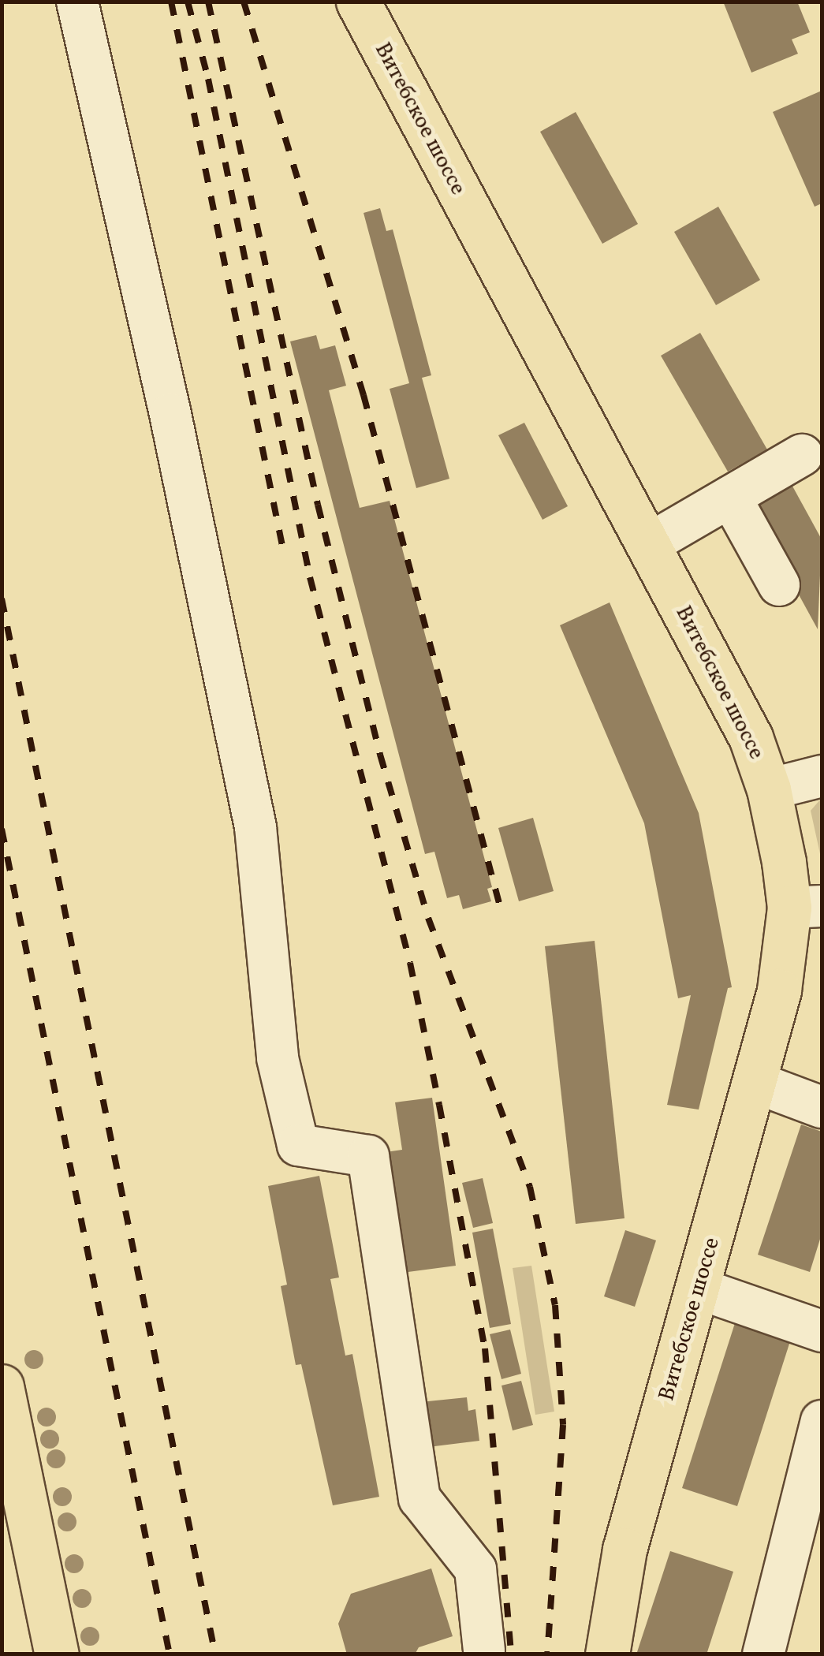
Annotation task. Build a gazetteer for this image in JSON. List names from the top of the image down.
{
  "streets": {
    "main road": ["Витебское шоссе"]
  }
}
